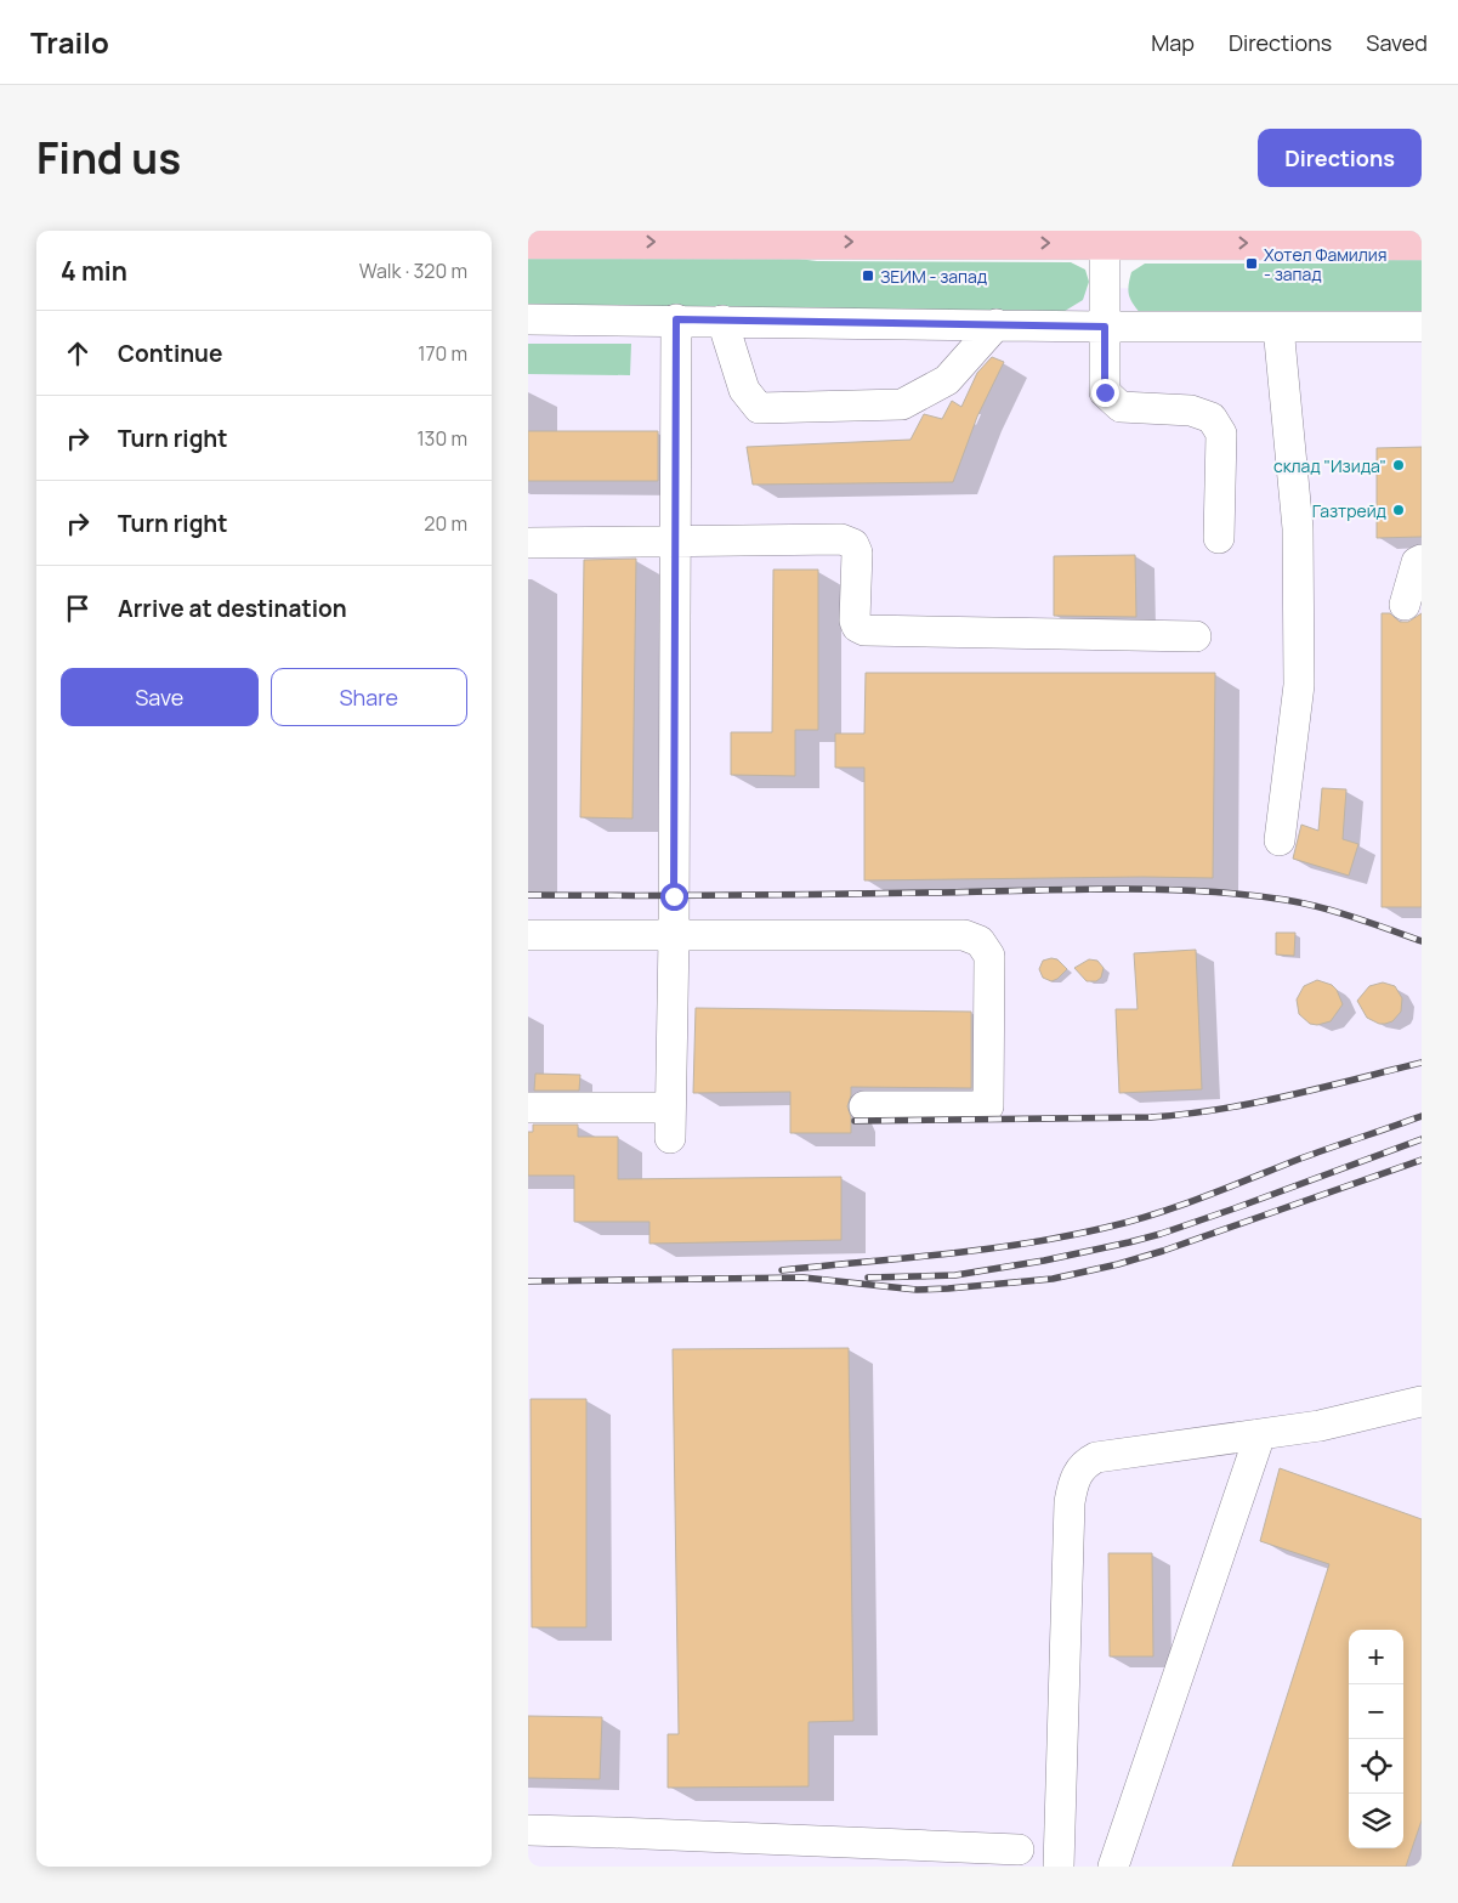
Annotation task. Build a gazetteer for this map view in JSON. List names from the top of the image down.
{
  "places": {
    "transit": ["Хотел Фамилия - запад", "ЗЕИМ - запад"],
    "other": ["склад \"Изида\"", "Газтрейд"]
  },
  "page": {
    "header": "Trailo",
    "nav": ["Map", "Directions", "Saved"],
    "title": "Find us",
    "buttons": [
      "Directions",
      ["Save", "Share"]
    ],
    "heading": ["4 min", "Walk · 320 m"],
    "list": [
      ["Continue", "170 m"],
      ["Turn right", "130 m"],
      ["Turn right", "20 m"],
      "Arrive at destination"
    ],
    "map_buttons": ["+", "−"]
  }
}
